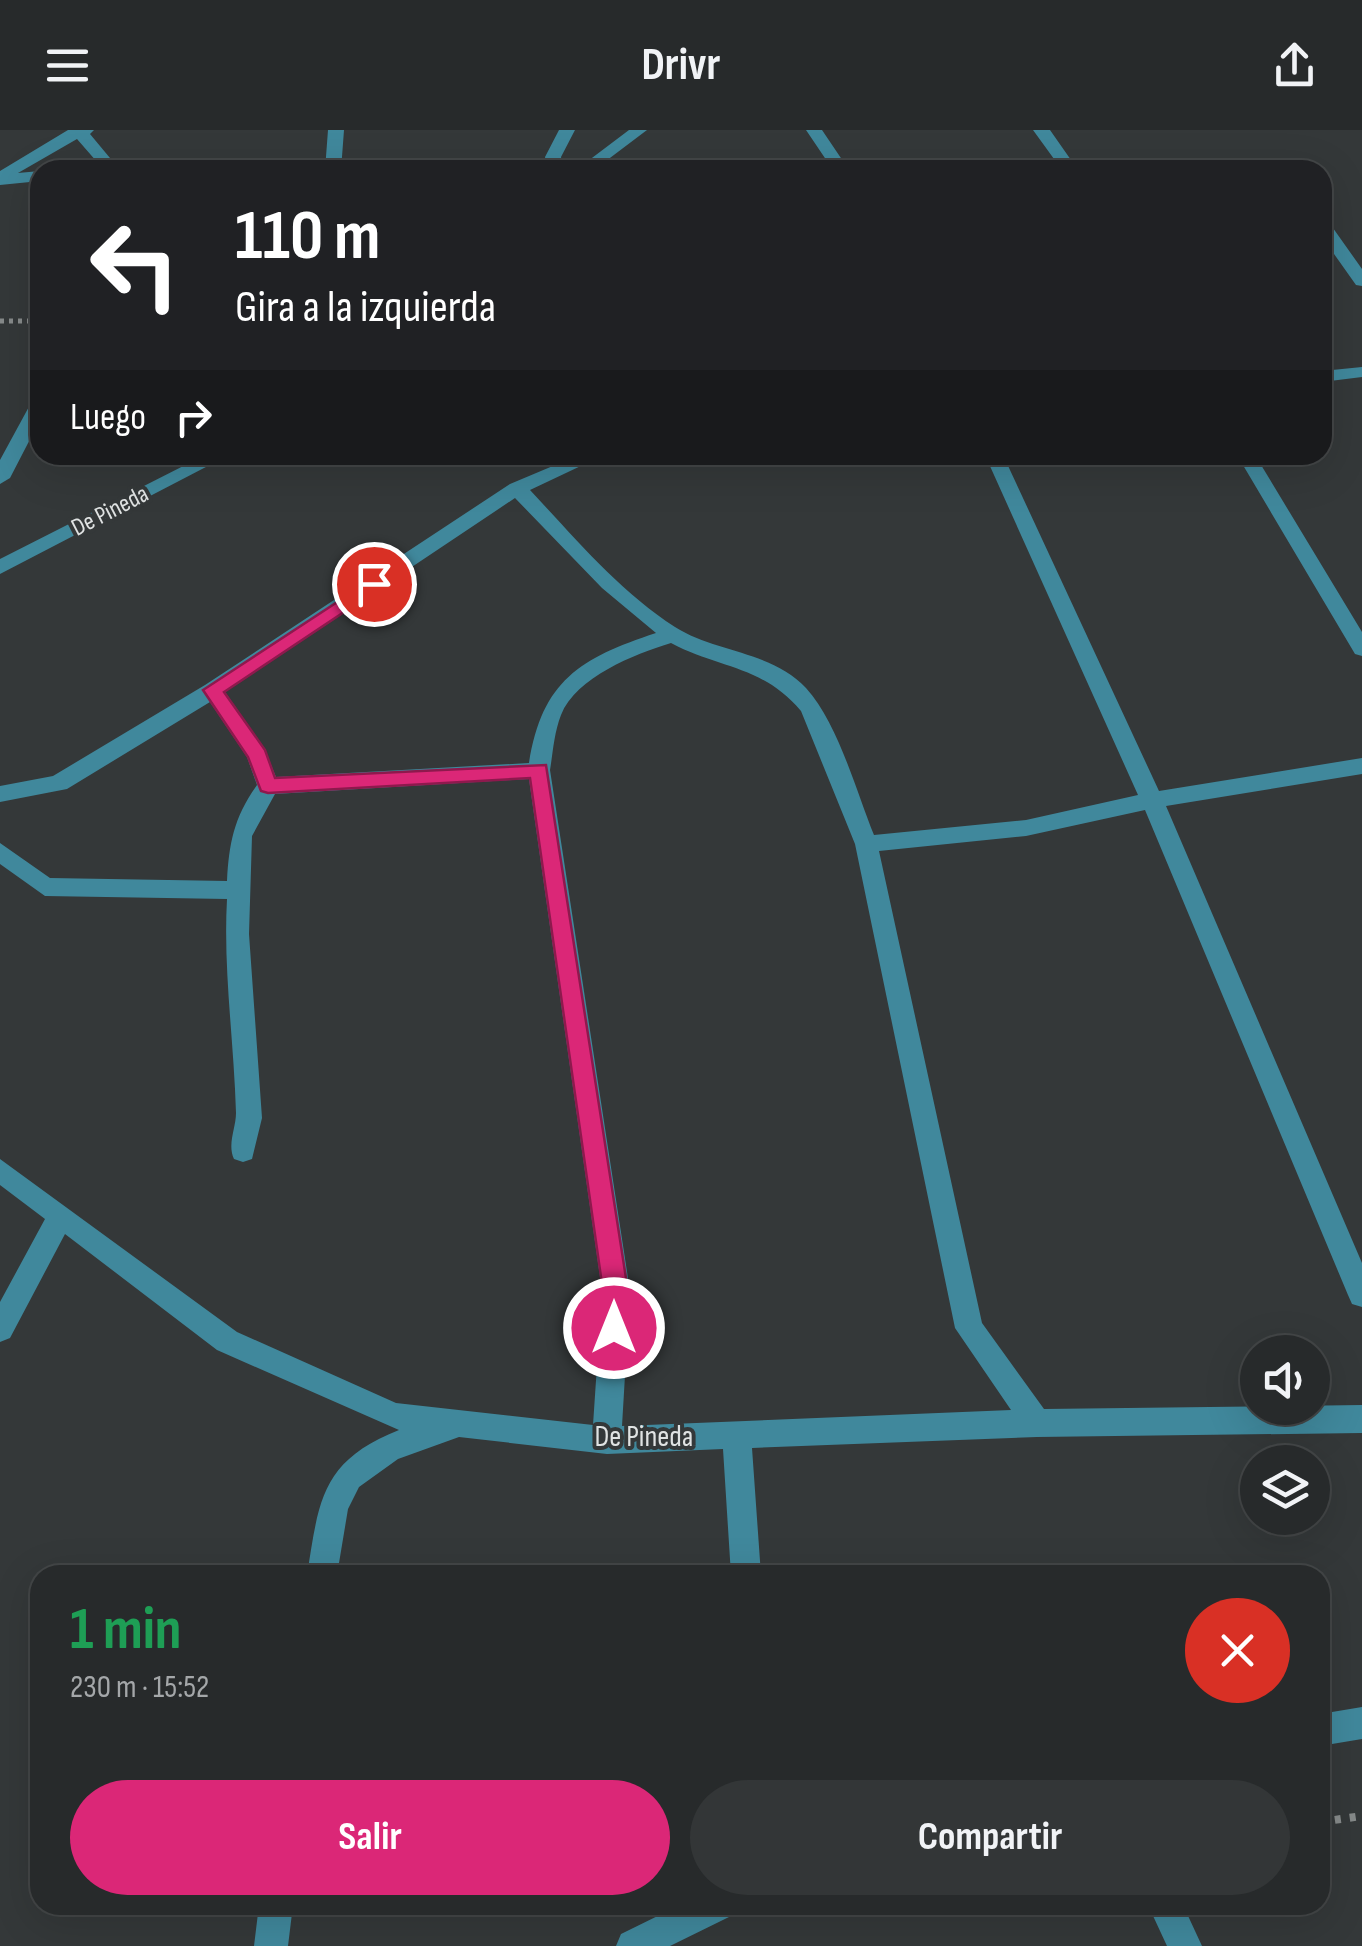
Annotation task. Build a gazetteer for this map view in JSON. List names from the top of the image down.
{
  "streets": {
    "street": ["De Pineda"]
  },
  "page": {
    "header": "Drivr",
    "turn": ["110 m", "Gira a la izquierda"],
    "then": "Luego",
    "heading": ["1 min", "230 m · 15:52"],
    "buttons": ["Salir", "Compartir"]
  }
}
